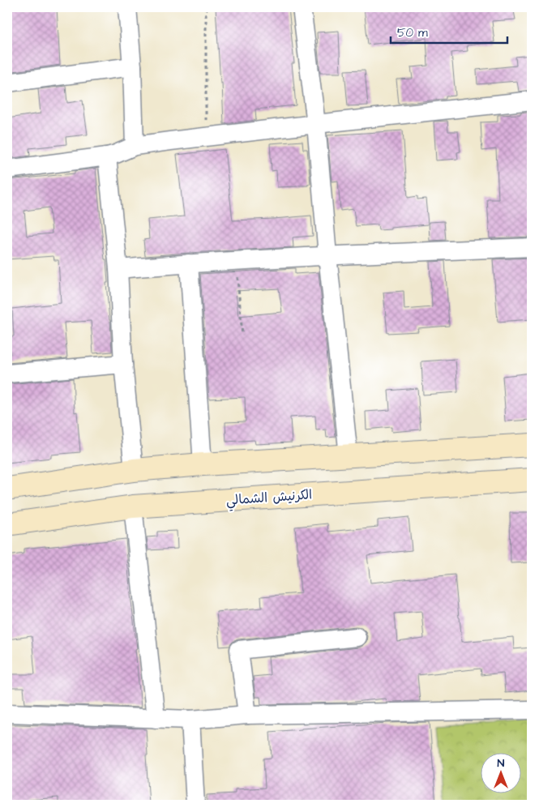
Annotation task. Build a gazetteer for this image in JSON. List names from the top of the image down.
{
  "streets": {
    "main road": ["الكرنيش الشمالي"]
  },
  "scale_bar": "50 m",
  "north": "top"
}
